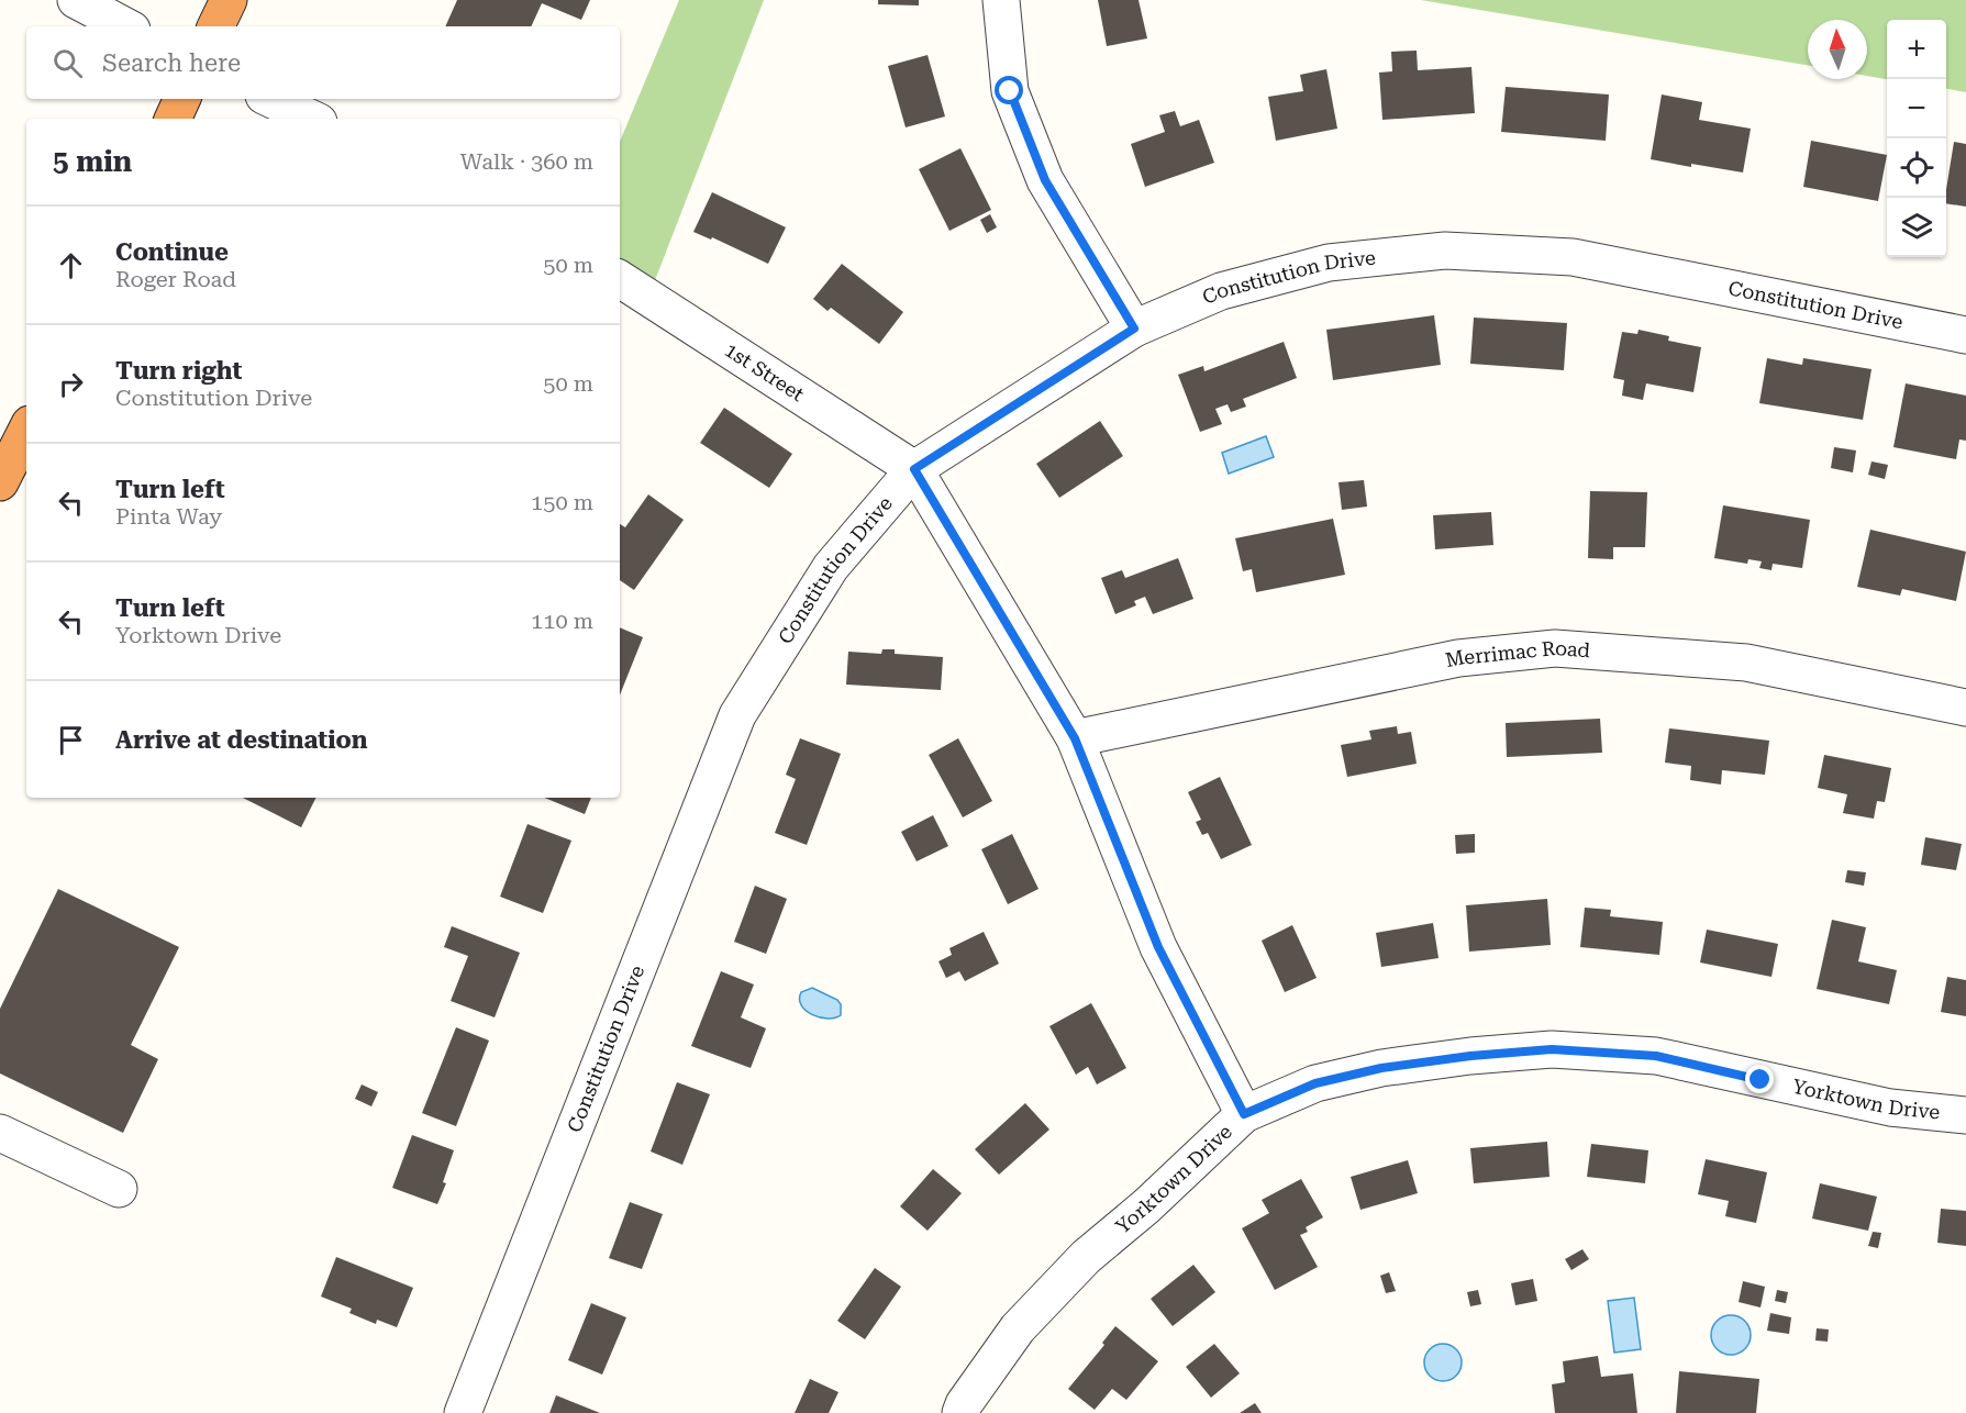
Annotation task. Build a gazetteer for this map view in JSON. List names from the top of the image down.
{
  "streets": {
    "street": [
      "Constitution Drive",
      "1st Street",
      "Merrimac Road",
      "Yorktown Drive"
    ]
  },
  "crossings": [
    ["Constitution Drive", "1st Street"]
  ],
  "north": "top",
  "page": {
    "map_buttons": ["+", "−"],
    "search": "Search here",
    "heading": ["5 min", "Walk · 360 m"],
    "list": [
      ["Continue", "Roger Road", "50 m"],
      ["Turn right", "Constitution Drive", "50 m"],
      ["Turn left", "Pinta Way", "150 m"],
      ["Turn left", "Yorktown Drive", "110 m"],
      "Arrive at destination"
    ]
  }
}
